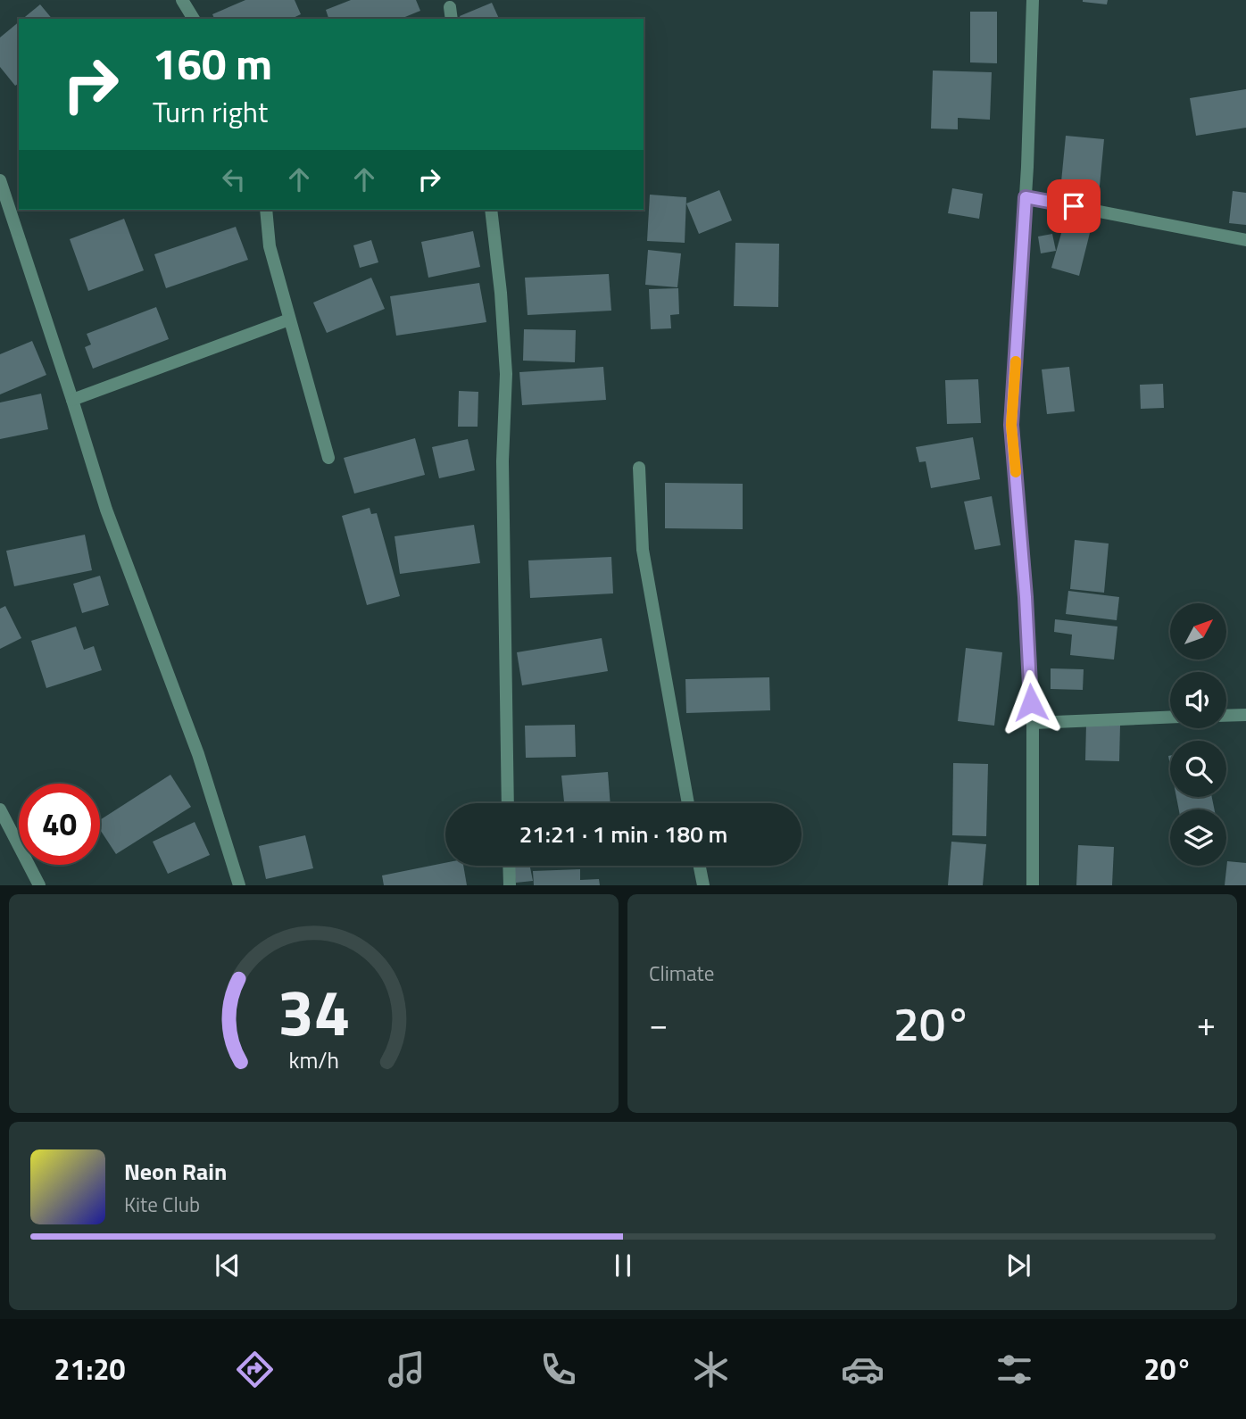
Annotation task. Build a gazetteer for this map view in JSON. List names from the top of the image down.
{
  "north": "top right",
  "page": {
    "turn": ["160 m", "Turn right"],
    "limit": "40",
    "trip": "21:21 · 1 min · 180 m",
    "tile": "Climate",
    "heat": ["−", "20°", "+"],
    "song": ["Neon Rain", "Kite Club"],
    "tabs": ["21:20", "20°"],
    "gauge": ["34", "km/h"]
  }
}
